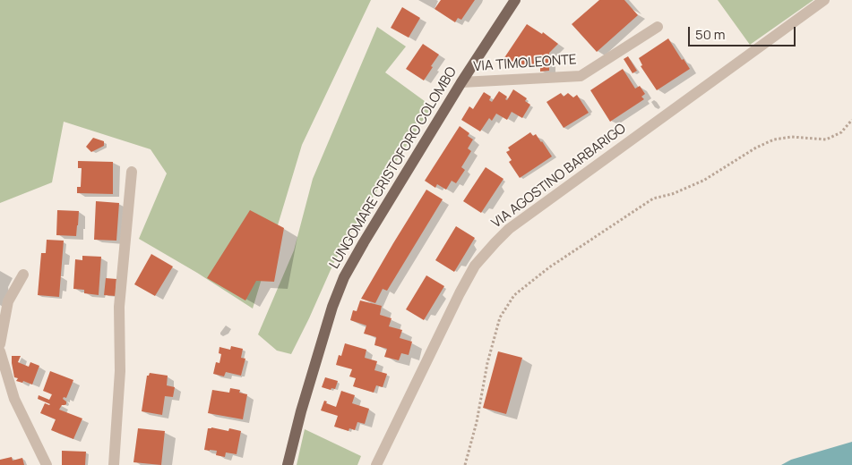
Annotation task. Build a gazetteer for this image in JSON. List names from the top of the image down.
{
  "streets": {
    "main road": ["LUNGOMARE CRISTOFORO COLOMBO"],
    "street": ["VIA TIMOLEONTE", "VIA AGOSTINO BARBARIGO"]
  },
  "crossings": [
    ["VIA TIMOLEONTE", "LUNGOMARE CRISTOFORO COLOMBO"]
  ],
  "scale_bar": "50 m"
}
